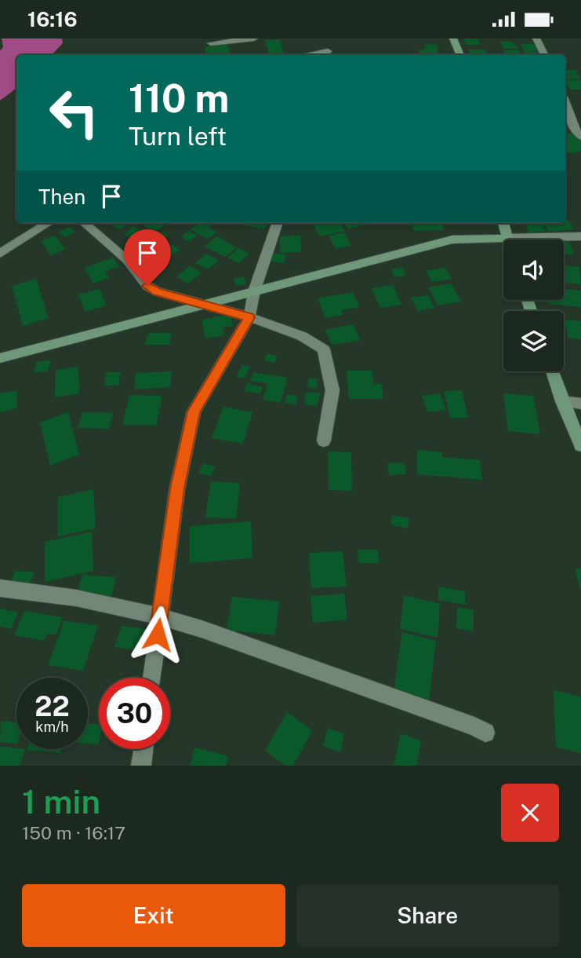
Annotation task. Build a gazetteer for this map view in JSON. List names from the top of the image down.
{
  "page": {
    "status": "16:16",
    "turn": ["110 m", "Turn left"],
    "then": "Then",
    "speed": "22 km/h",
    "limit": "30",
    "heading": ["1 min", "150 m · 16:17"],
    "buttons": ["Exit", "Share"]
  }
}
